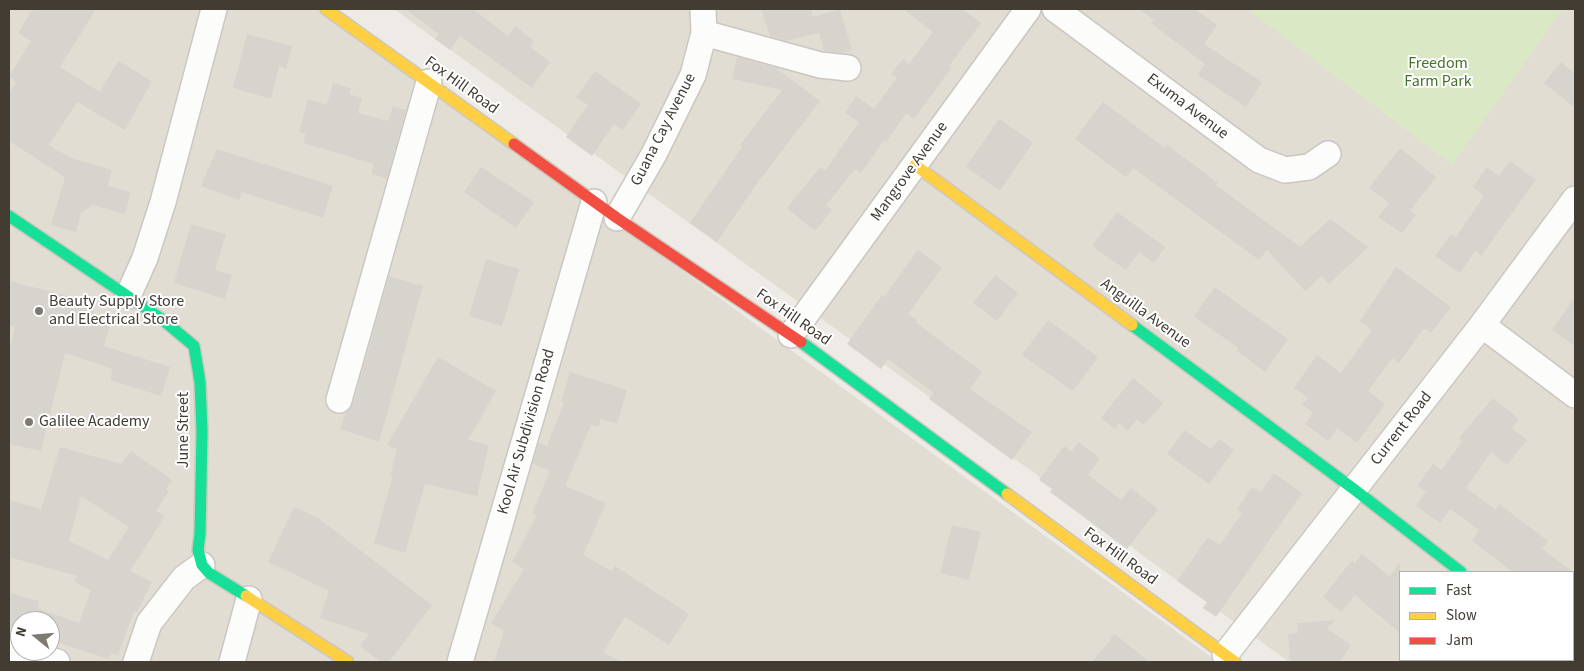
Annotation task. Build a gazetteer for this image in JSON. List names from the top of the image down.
{
  "streets": {
    "street": [
      "Fox Hill Road",
      "Exuma Avenue",
      "Guana Cay Avenue",
      "Mangrove Avenue",
      "Anguilla Avenue",
      "Current Road",
      "June Street",
      "Kool Air Subdivision Road"
    ]
  },
  "crossings": [
    ["Fox Hill Road", "Guana Cay Avenue"],
    ["Fox Hill Road", "Mangrove Avenue"],
    ["Fox Hill Road", "Current Road"],
    ["Fox Hill Road", "Kool Air Subdivision Road"],
    ["Mangrove Avenue", "Anguilla Avenue"],
    ["Anguilla Avenue", "Current Road"]
  ],
  "parks": ["Freedom Farm Park"],
  "places": ["Beauty Supply Store and Electrical Store", "Galilee Academy"],
  "legend": ["Fast", "Slow", "Jam"],
  "north": "left"
}
